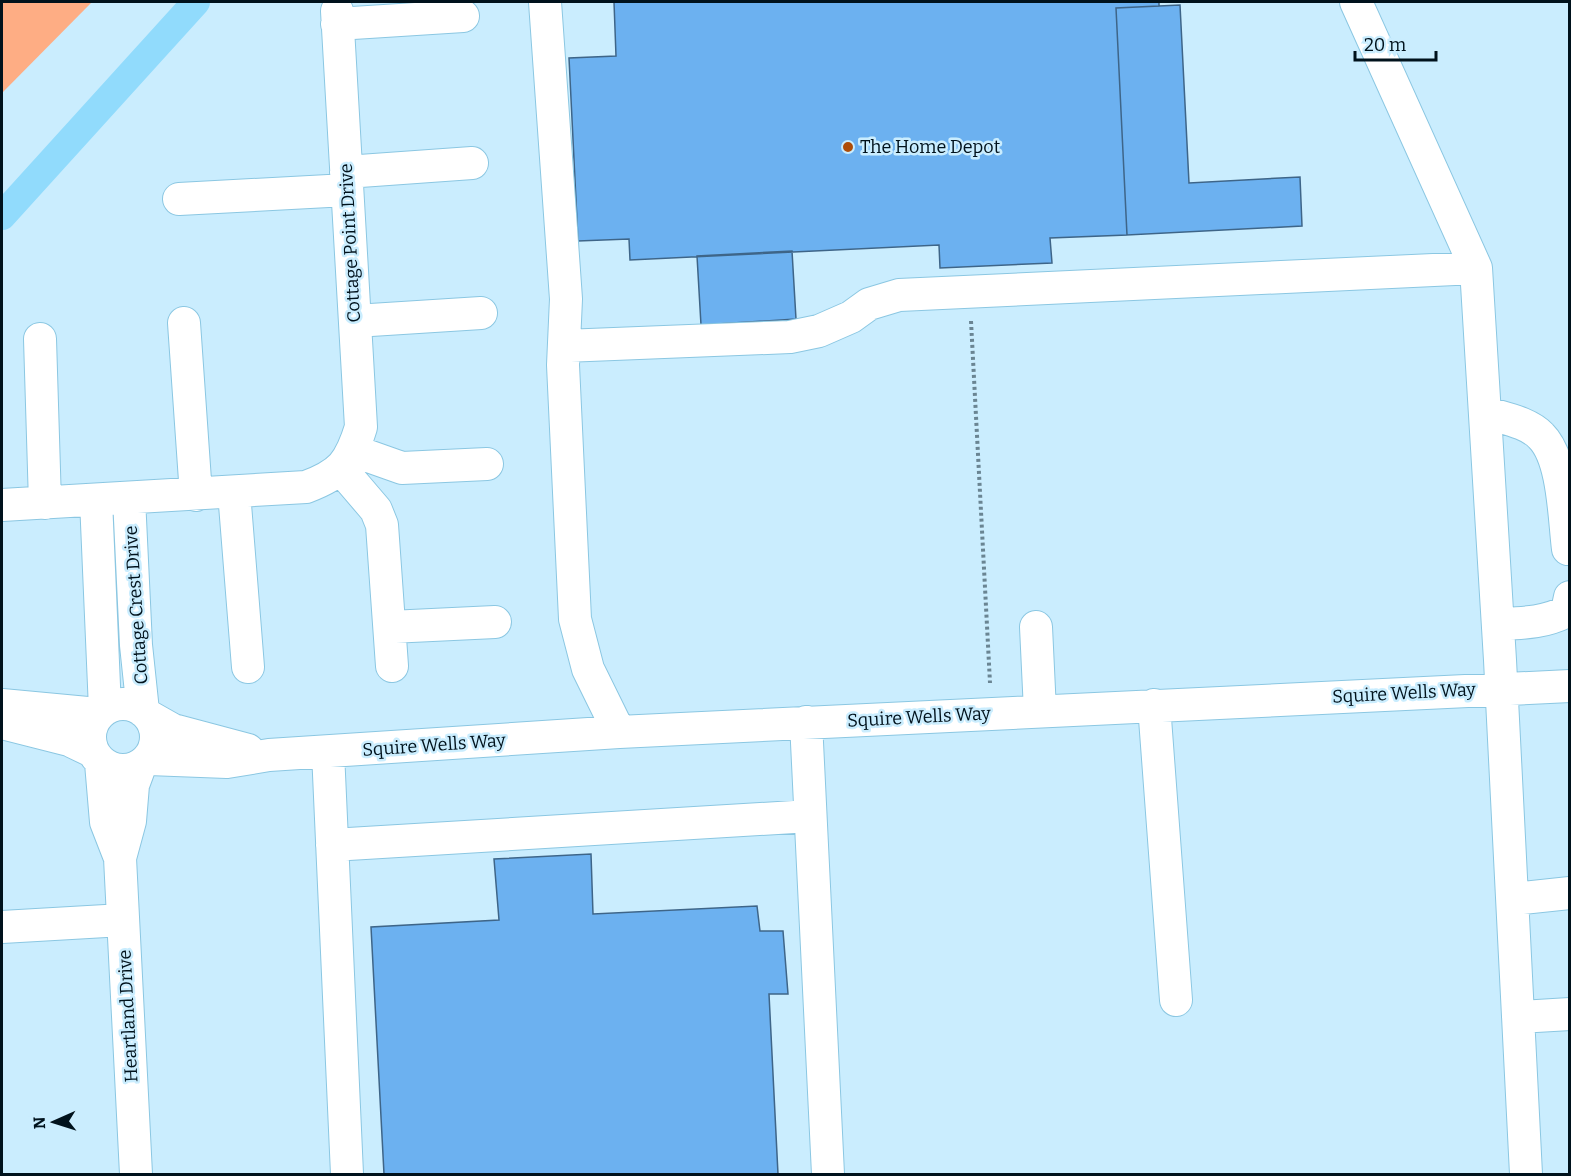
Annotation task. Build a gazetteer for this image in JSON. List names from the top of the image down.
{
  "streets": {
    "street": [
      "Cottage Point Drive",
      "Cottage Crest Drive",
      "Squire Wells Way",
      "Heartland Drive"
    ]
  },
  "crossings": [
    ["Cottage Crest Drive", "Squire Wells Way"],
    ["Cottage Crest Drive", "Heartland Drive"],
    ["Squire Wells Way", "Heartland Drive"]
  ],
  "places": ["The Home Depot"],
  "scale_bar": "20 m",
  "north": "left"
}
